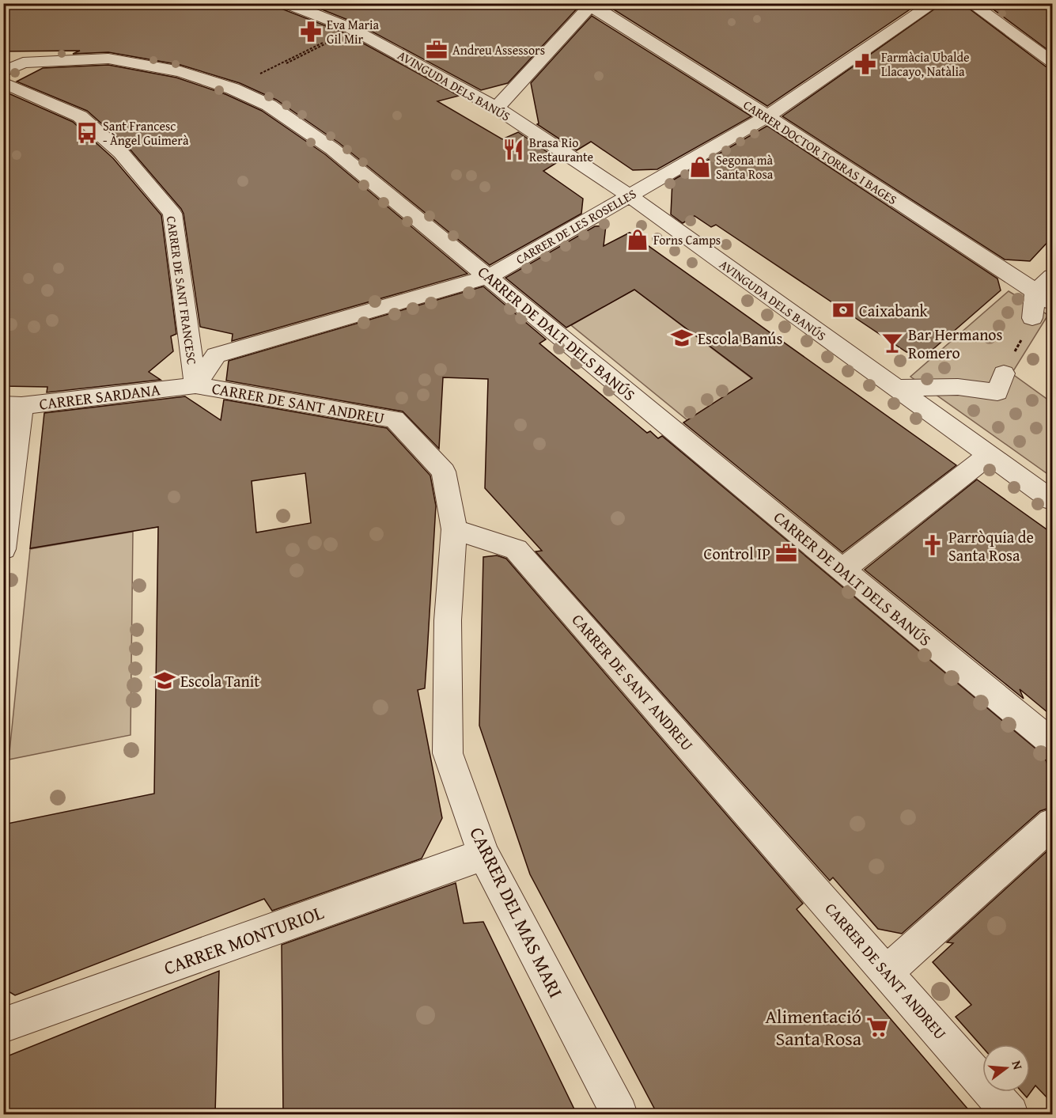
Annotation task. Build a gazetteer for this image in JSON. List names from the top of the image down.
{
  "streets": {
    "street": [
      "AVINGUDA DELS BANÚS",
      "CARRER DOCTOR TORRAS I BAGES",
      "CARRER DE LES ROSELLES",
      "CARRER DE SANT FRANCESC",
      "CARRER DE DALT DELS BANÚS",
      "CARRER SARDANA",
      "CARRER DE SANT ANDREU",
      "CARRER DEL MAS MARI",
      "CARRER MONTURIOL"
    ]
  },
  "crossings": [
    ["AVINGUDA DELS BANÚS", "CARRER DE LES ROSELLES"],
    ["CARRER DOCTOR TORRAS I BAGES", "CARRER DE LES ROSELLES"],
    ["CARRER DE LES ROSELLES", "CARRER DE SANT FRANCESC"],
    ["CARRER DE LES ROSELLES", "CARRER DE DALT DELS BANÚS"],
    ["CARRER DE LES ROSELLES", "CARRER SARDANA"],
    ["CARRER DE LES ROSELLES", "CARRER DE SANT ANDREU"],
    ["CARRER DE SANT FRANCESC", "CARRER SARDANA"],
    ["CARRER DE SANT FRANCESC", "CARRER DE SANT ANDREU"],
    ["CARRER SARDANA", "CARRER DE SANT ANDREU"],
    ["CARRER DE SANT ANDREU", "CARRER DEL MAS MARI"],
    ["CARRER DEL MAS MARI", "CARRER MONTURIOL"]
  ],
  "places": {
    "pharmacy": ["Eva Maria Gil Mir", "Farmàcia Ubalde Llacayo, Natàlia"],
    "office": ["Andreu Assessors", "Control IP"],
    "bus stop": ["Sant Francesc - Àngel Guimerà"],
    "restaurant": ["Brasa Rio Restaurante"],
    "shop": ["Segona mà Santa Rosa", "Forns Camps"],
    "bank": ["Caixabank"],
    "school or university": ["Escola Banús", "Escola Tanit"],
    "bar": ["Bar Hermanos Romero"],
    "church": ["Parròquia de Santa Rosa"],
    "supermarket": ["Alimentació Santa Rosa"]
  },
  "north": "right"
}
